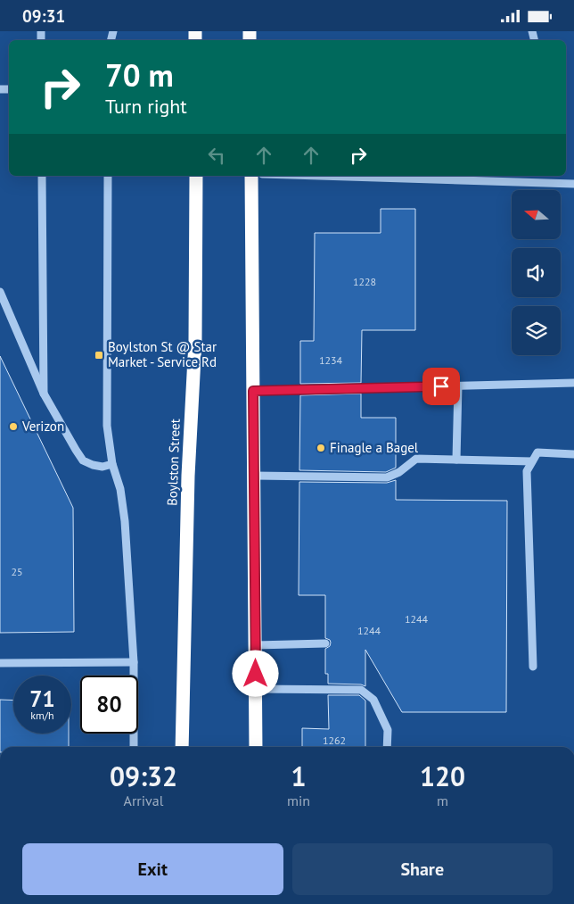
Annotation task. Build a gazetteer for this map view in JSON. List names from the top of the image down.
{
  "streets": {
    "highway": ["Boylston Street"]
  },
  "places": {
    "transit": ["Boylston St @ Star Market - Service Rd"],
    "other": ["Verizon", "Finagle a Bagel"]
  },
  "house_numbers": [
    "1228",
    "1234",
    "25",
    "1244",
    "1244",
    "1262"
  ],
  "north": "left",
  "page": {
    "status": "09:31",
    "turn": ["70 m", "Turn right"],
    "speed": "71 km/h",
    "limit": "80",
    "eta": [
      "09:32",
      "Arrival",
      "1",
      "min",
      "120",
      "m"
    ],
    "buttons": ["Exit", "Share"]
  }
}
